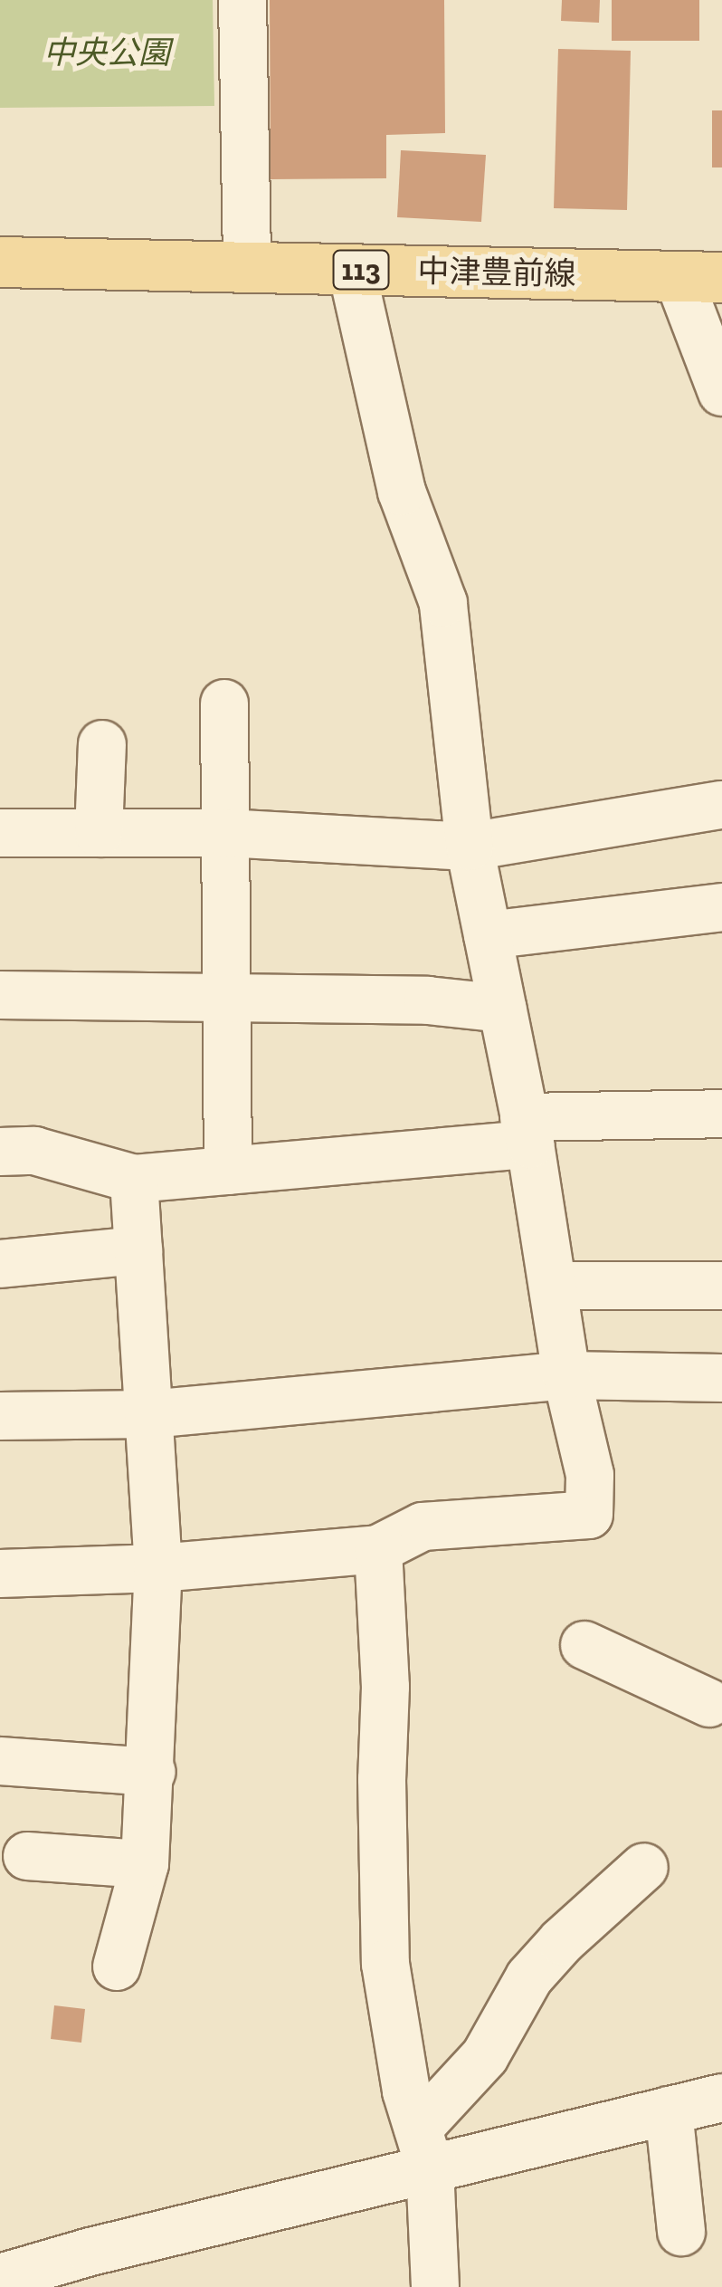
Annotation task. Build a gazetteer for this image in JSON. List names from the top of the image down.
{
  "streets": {
    "main road": ["113", "中津豊前線"]
  },
  "parks": ["中央公園"]
}
